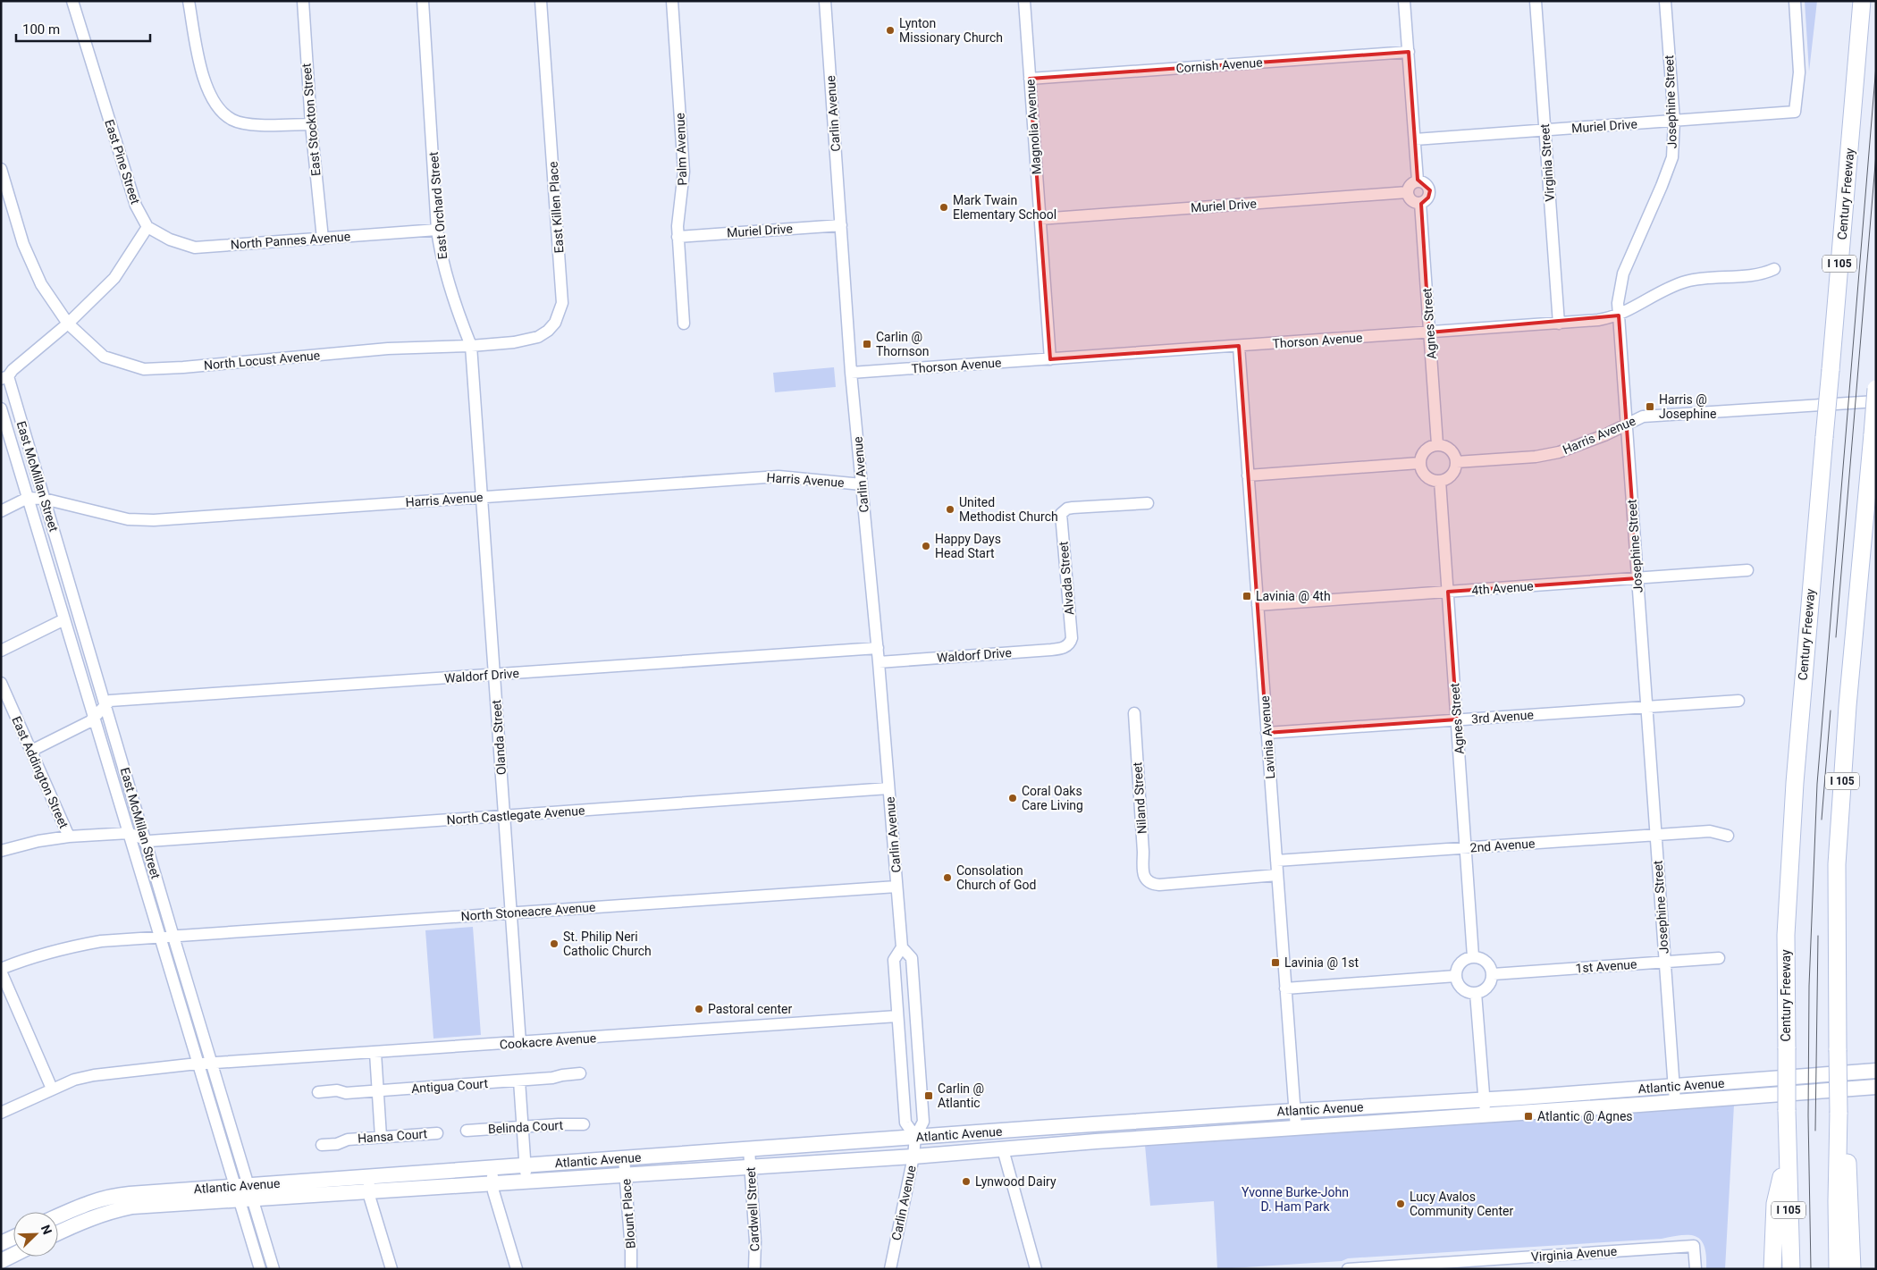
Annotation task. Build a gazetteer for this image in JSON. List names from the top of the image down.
{
  "streets": {
    "highway": ["Century Freeway", "I 105"],
    "main road": ["Atlantic Avenue"],
    "street": [
      "Cornish Avenue",
      "Josephine Street",
      "Carlin Avenue",
      "East Stockton Street",
      "Muriel Drive",
      "Magnolia Avenue",
      "Palm Avenue",
      "East Pine Street",
      "Virginia Street",
      "East Orchard Street",
      "East Killen Place",
      "North Pannes Avenue",
      "Agnes Street",
      "Thorson Avenue",
      "North Locust Avenue",
      "Harris Avenue",
      "East McMillan Street",
      "Alvada Street",
      "4th Avenue",
      "Waldorf Drive",
      "3rd Avenue",
      "Olanda Street",
      "Lavinia Avenue",
      "East Addington Street",
      "Niland Street",
      "North Castlegate Avenue",
      "2nd Avenue",
      "North Stoneacre Avenue",
      "1st Avenue",
      "Cookacre Avenue",
      "Antigua Court",
      "Belinda Court",
      "Hansa Court",
      "Cardwell Street",
      "Blount Place",
      "Virginia Avenue"
    ]
  },
  "crossings": [
    ["Cornish Avenue", "Magnolia Avenue"],
    ["Josephine Street", "Muriel Drive"],
    ["Josephine Street", "Thorson Avenue"],
    ["Josephine Street", "Harris Avenue"],
    ["Josephine Street", "4th Avenue"],
    ["Josephine Street", "3rd Avenue"],
    ["Josephine Street", "2nd Avenue"],
    ["Josephine Street", "1st Avenue"],
    ["Josephine Street", "Atlantic Avenue"],
    ["Carlin Avenue", "Muriel Drive"],
    ["Carlin Avenue", "Thorson Avenue"],
    ["Carlin Avenue", "Harris Avenue"],
    ["Carlin Avenue", "Waldorf Drive"],
    ["Carlin Avenue", "North Castlegate Avenue"],
    ["Carlin Avenue", "North Stoneacre Avenue"],
    ["Carlin Avenue", "Cookacre Avenue"],
    ["Carlin Avenue", "Atlantic Avenue"],
    ["East Stockton Street", "North Pannes Avenue"],
    ["Muriel Drive", "Magnolia Avenue"],
    ["Muriel Drive", "Palm Avenue"],
    ["Muriel Drive", "Virginia Street"],
    ["Muriel Drive", "Agnes Street"],
    ["Magnolia Avenue", "Thorson Avenue"],
    ["East Pine Street", "North Pannes Avenue"],
    ["Virginia Street", "Thorson Avenue"],
    ["East Orchard Street", "East Killen Place"],
    ["East Orchard Street", "North Pannes Avenue"],
    ["East Orchard Street", "North Locust Avenue"],
    ["East Orchard Street", "Olanda Street"],
    ["East Killen Place", "North Locust Avenue"],
    ["Agnes Street", "Thorson Avenue"],
    ["Agnes Street", "Harris Avenue"],
    ["Agnes Street", "4th Avenue"],
    ["Agnes Street", "3rd Avenue"],
    ["Agnes Street", "2nd Avenue"],
    ["Agnes Street", "1st Avenue"],
    ["Thorson Avenue", "Lavinia Avenue"],
    ["North Locust Avenue", "East McMillan Street"],
    ["Harris Avenue", "East McMillan Street"],
    ["Harris Avenue", "Olanda Street"],
    ["East McMillan Street", "Waldorf Drive"],
    ["East McMillan Street", "North Castlegate Avenue"],
    ["East McMillan Street", "North Stoneacre Avenue"],
    ["East McMillan Street", "Cookacre Avenue"],
    ["East McMillan Street", "Atlantic Avenue"],
    ["Alvada Street", "Waldorf Drive"],
    ["4th Avenue", "Lavinia Avenue"],
    ["Waldorf Drive", "Olanda Street"],
    ["Waldorf Drive", "East Addington Street"],
    ["3rd Avenue", "Lavinia Avenue"],
    ["Olanda Street", "North Castlegate Avenue"],
    ["Olanda Street", "North Stoneacre Avenue"],
    ["Olanda Street", "Cookacre Avenue"],
    ["Lavinia Avenue", "Niland Street"],
    ["Lavinia Avenue", "2nd Avenue"],
    ["Lavinia Avenue", "Atlantic Avenue"],
    ["Atlantic Avenue", "Cardwell Street"],
    ["Atlantic Avenue", "Blount Place"]
  ],
  "parks": ["Yvonne Burke-John D. Ham Park"],
  "places": {
    "other": [
      "Lynton Missionary Church",
      "Mark Twain Elementary School",
      "United Methodist Church",
      "Happy Days Head Start",
      "Coral Oaks Care Living",
      "Consolation Church of God",
      "St. Philip Neri Catholic Church",
      "Pastoral center",
      "Lynwood Dairy",
      "Lucy Avalos Community Center"
    ],
    "transit": [
      "Carlin @ Thornson",
      "Harris @ Josephine",
      "Lavinia @ 4th",
      "Lavinia @ 1st",
      "Carlin @ Atlantic",
      "Atlantic @ Agnes"
    ]
  },
  "scale_bar": "100 m",
  "north": "top right"
}
